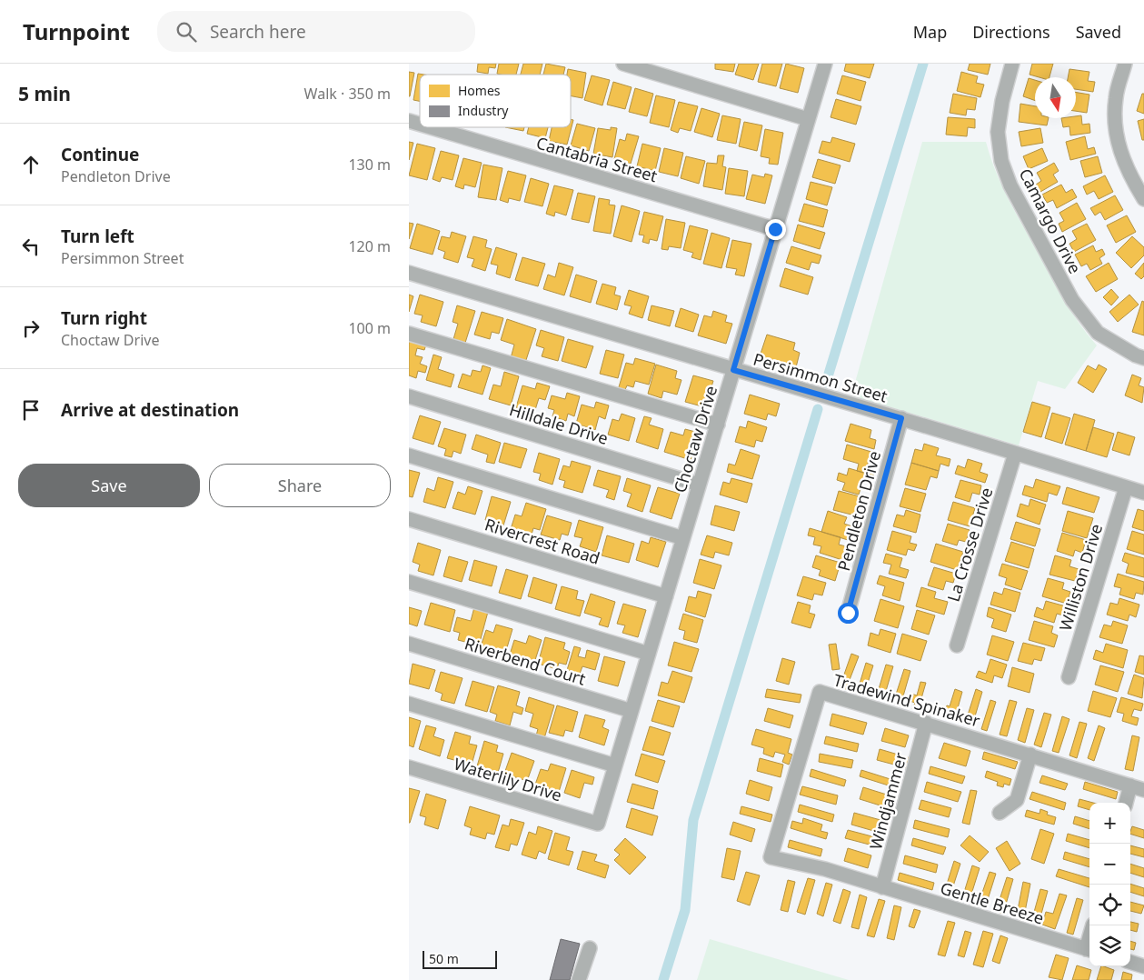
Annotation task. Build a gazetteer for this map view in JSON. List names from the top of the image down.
{
  "streets": {
    "street": [
      "Cantabria Street",
      "Camargo Drive",
      "Persimmon Street",
      "Hilldale Drive",
      "Choctaw Drive",
      "Pendleton Drive",
      "Rivercrest Road",
      "La Crosse Drive",
      "Williston Drive",
      "Riverbend Court",
      "Tradewind Spinaker",
      "Waterlily Drive",
      "Windjammer",
      "Gentle Breeze"
    ]
  },
  "crossings": [
    ["Cantabria Street", "Choctaw Drive"],
    ["Persimmon Street", "Choctaw Drive"],
    ["Persimmon Street", "Pendleton Drive"],
    ["Persimmon Street", "La Crosse Drive"],
    ["Persimmon Street", "Williston Drive"],
    ["Hilldale Drive", "Choctaw Drive"],
    ["Choctaw Drive", "Rivercrest Road"],
    ["Choctaw Drive", "Riverbend Court"],
    ["Choctaw Drive", "Waterlily Drive"],
    ["Tradewind Spinaker", "Windjammer"],
    ["Tradewind Spinaker", "Gentle Breeze"],
    ["Windjammer", "Gentle Breeze"]
  ],
  "legend": ["Homes", "Industry"],
  "scale_bar": "50 m",
  "north": "bottom",
  "page": {
    "header": "Turnpoint",
    "search": "Search here",
    "nav": ["Map", "Directions", "Saved"],
    "heading": ["5 min", "Walk · 350 m"],
    "list": [
      ["Continue", "Pendleton Drive", "130 m"],
      ["Turn left", "Persimmon Street", "120 m"],
      ["Turn right", "Choctaw Drive", "100 m"],
      "Arrive at destination"
    ],
    "buttons": ["Save", "Share"],
    "map_buttons": ["+", "−"],
    "scale": "50 m"
  }
}
